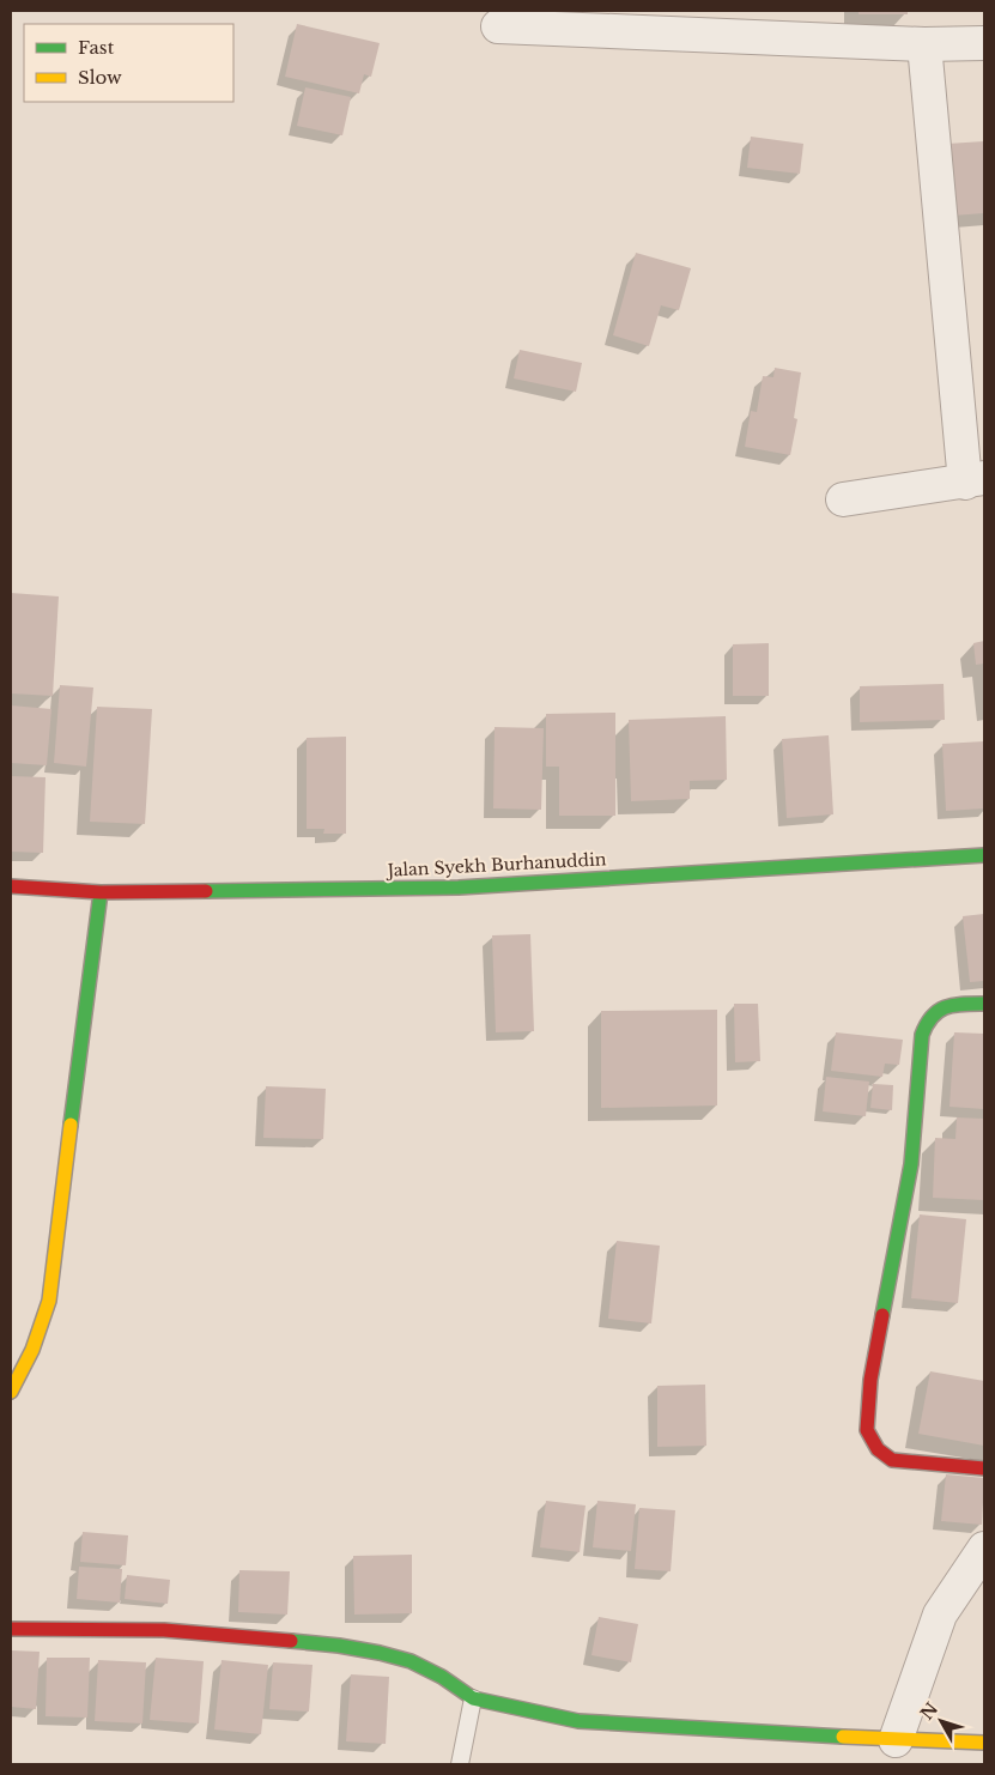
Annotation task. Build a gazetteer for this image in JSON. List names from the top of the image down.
{
  "streets": {
    "street": ["Jalan Syekh Burhanuddin"]
  },
  "legend": ["Fast", "Slow"],
  "north": "top left"
}
